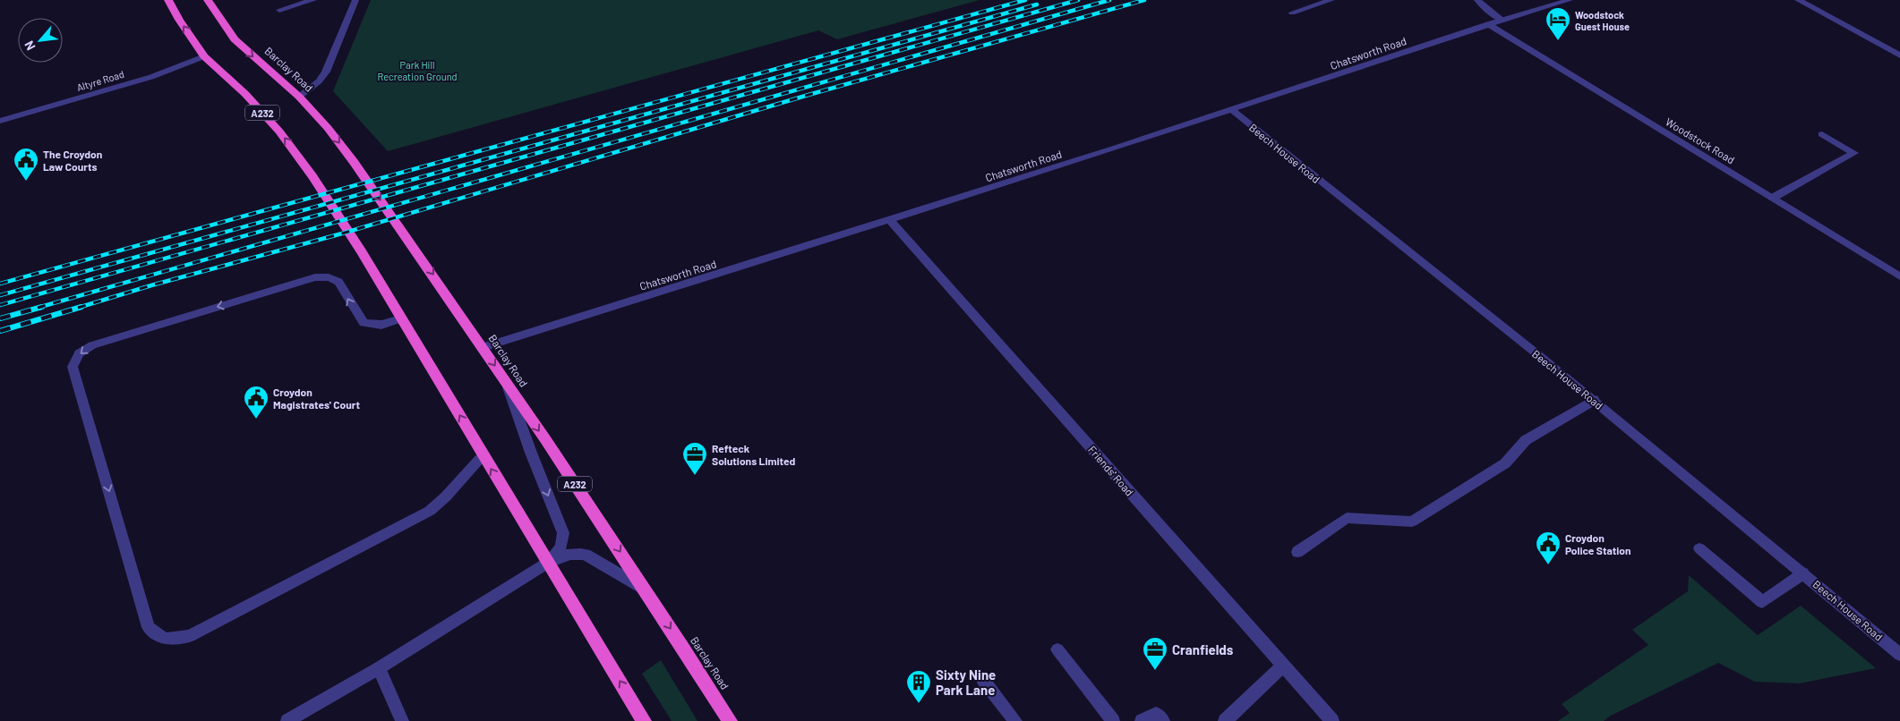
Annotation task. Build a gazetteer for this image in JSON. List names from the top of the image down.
{
  "streets": {
    "highway": ["Barclay Road", "A232"],
    "street": [
      "Chatsworth Road",
      "Altyre Road",
      "Woodstock Road",
      "Beech House Road",
      "Friends' Road"
    ]
  },
  "crossings": [
    ["Chatsworth Road", "Barclay Road"],
    ["Chatsworth Road", "Woodstock Road"],
    ["Chatsworth Road", "Beech House Road"],
    ["Chatsworth Road", "Friends' Road"],
    ["Altyre Road", "A232"]
  ],
  "parks": ["Park Hill Recreation Ground"],
  "places": {
    "hotel": ["Woodstock Guest House"],
    "public building": ["The Croydon Law Courts", "Croydon Magistrates' Court", "Croydon Police Station"],
    "office": ["Refteck Solutions Limited", "Cranfields"],
    "building": ["Sixty Nine Park Lane"]
  },
  "north": "bottom left"
}
